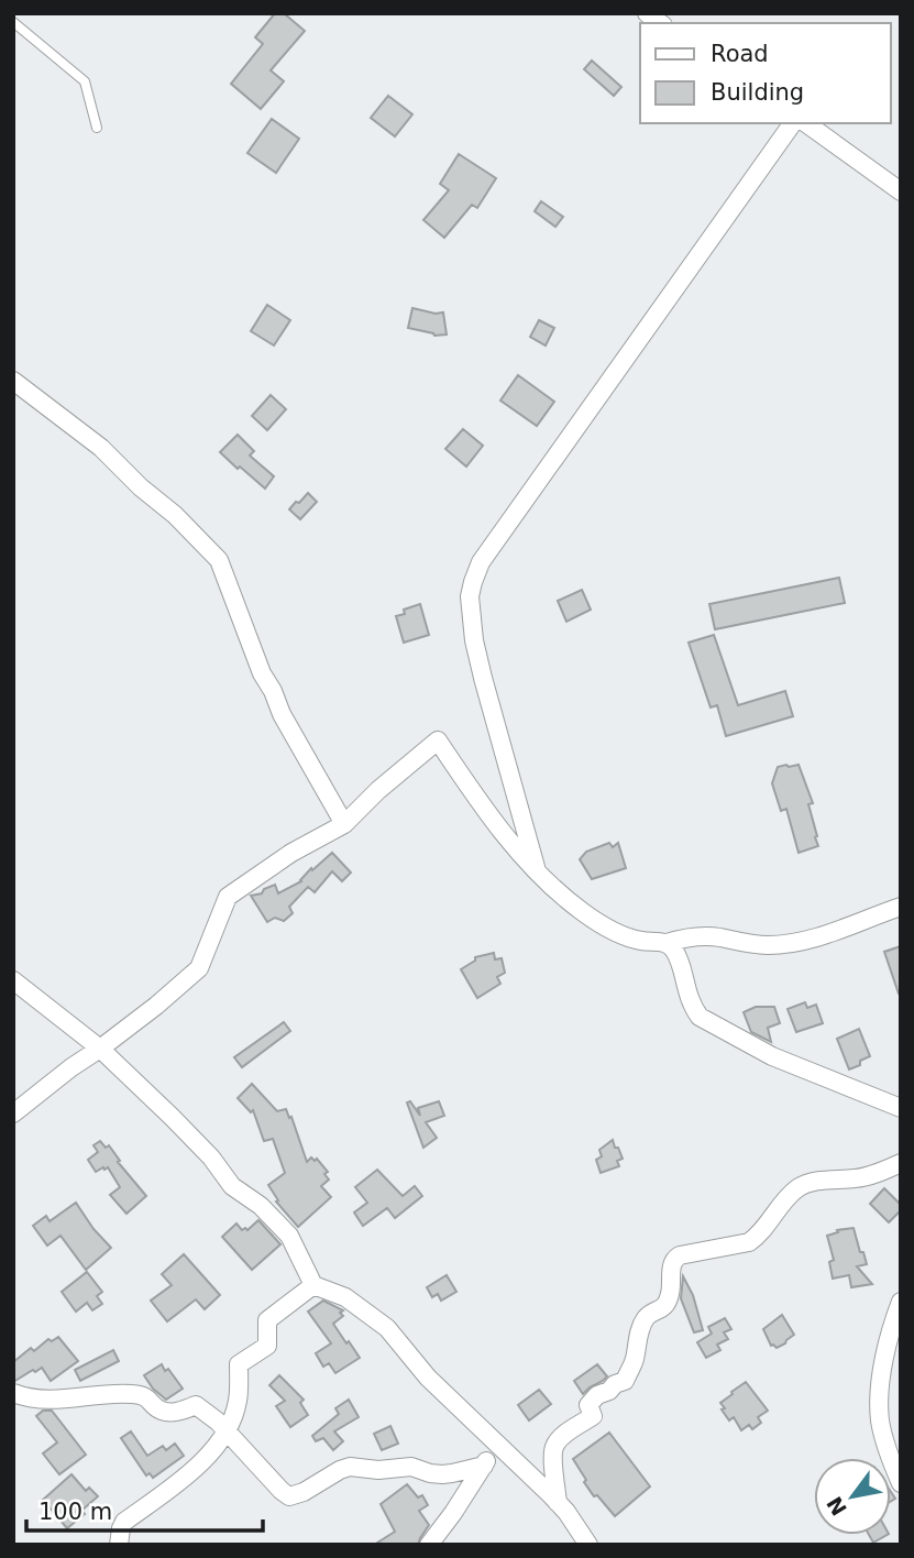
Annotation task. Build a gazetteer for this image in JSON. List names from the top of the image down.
{
  "legend": ["Road", "Building"],
  "scale_bar": "100 m",
  "north": "bottom left"
}
